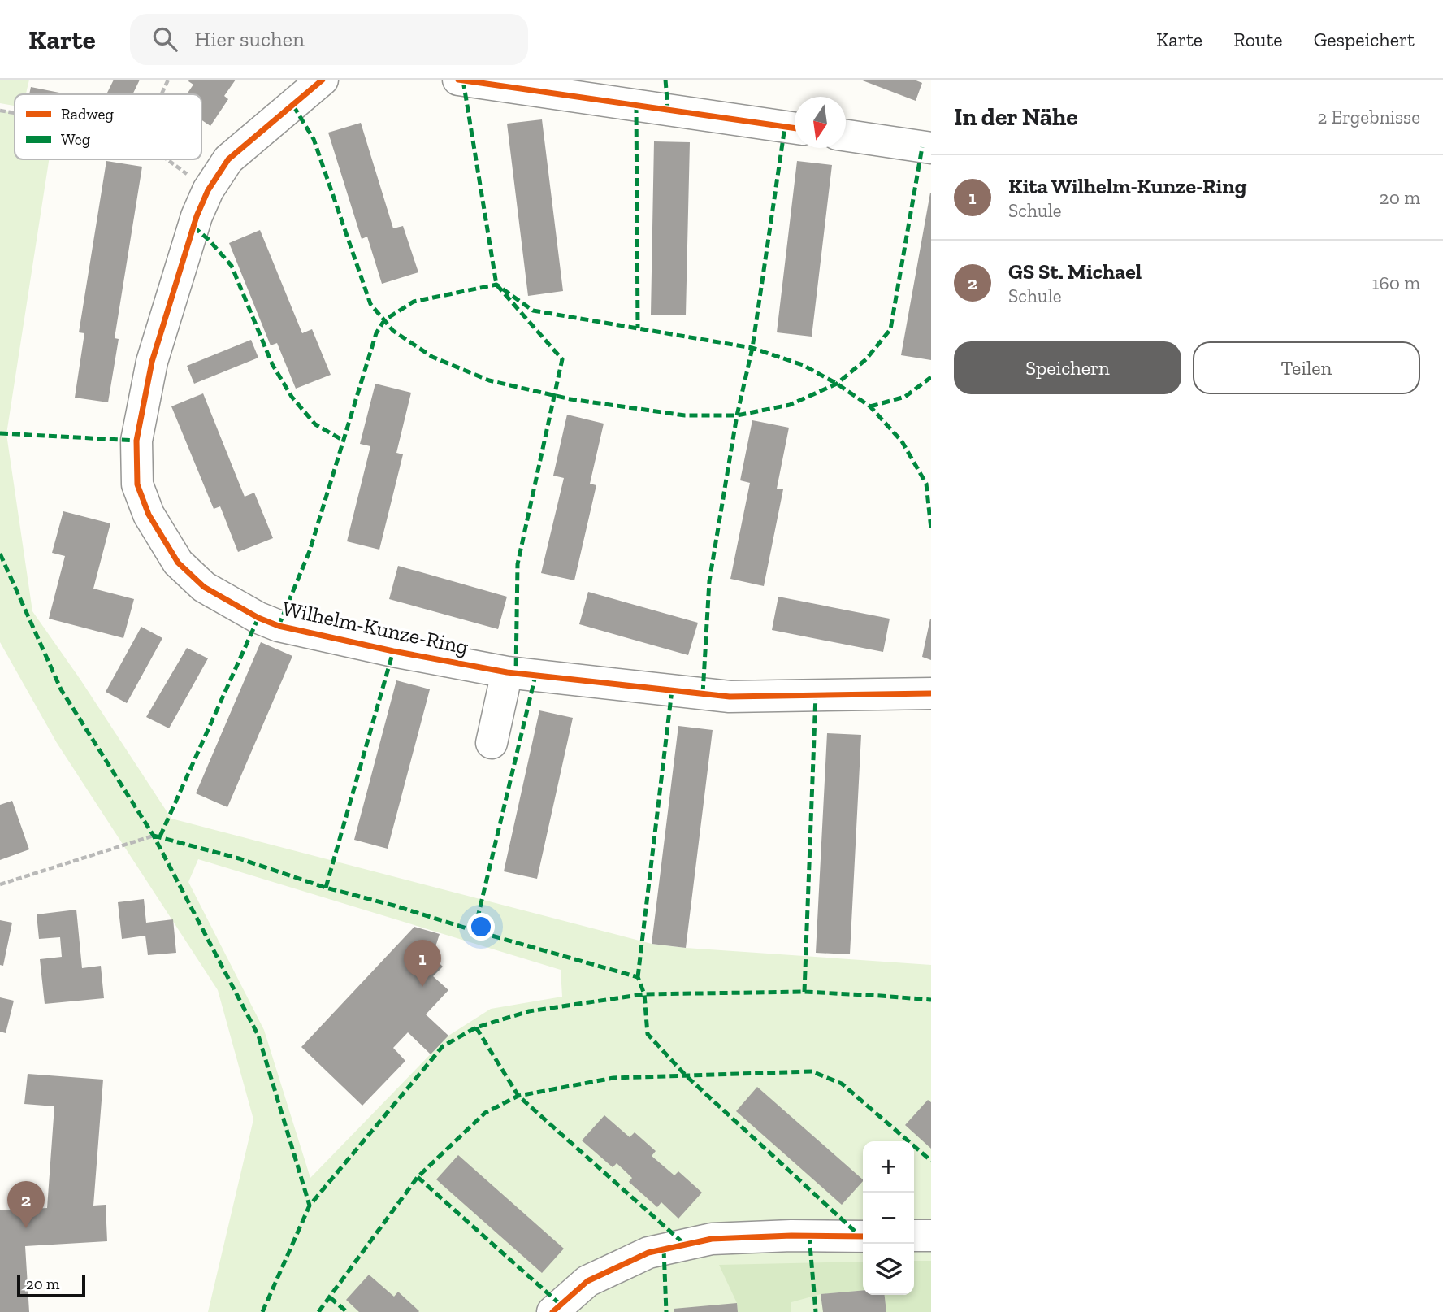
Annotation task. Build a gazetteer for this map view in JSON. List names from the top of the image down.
{
  "streets": {
    "street": ["Wilhelm-Kunze-Ring"]
  },
  "legend": ["Radweg", "Weg"],
  "scale_bar": "20 m",
  "north": "bottom",
  "page": {
    "header": "Karte",
    "search": "Hier suchen",
    "nav": ["Karte", "Route", "Gespeichert"],
    "heading": ["In der Nähe", "2 Ergebnisse"],
    "list": [
      {
        "mark": "1",
        "name": "Kita Wilhelm-Kunze-Ring",
        "note": "Schule",
        "value": "20 m"
      },
      {
        "mark": "2",
        "name": "GS St. Michael",
        "note": "Schule",
        "value": "160 m"
      }
    ],
    "buttons": ["Speichern", "Teilen"],
    "pins": ["1", "2"],
    "map_buttons": ["+", "−"],
    "scale": "20 m"
  }
}
